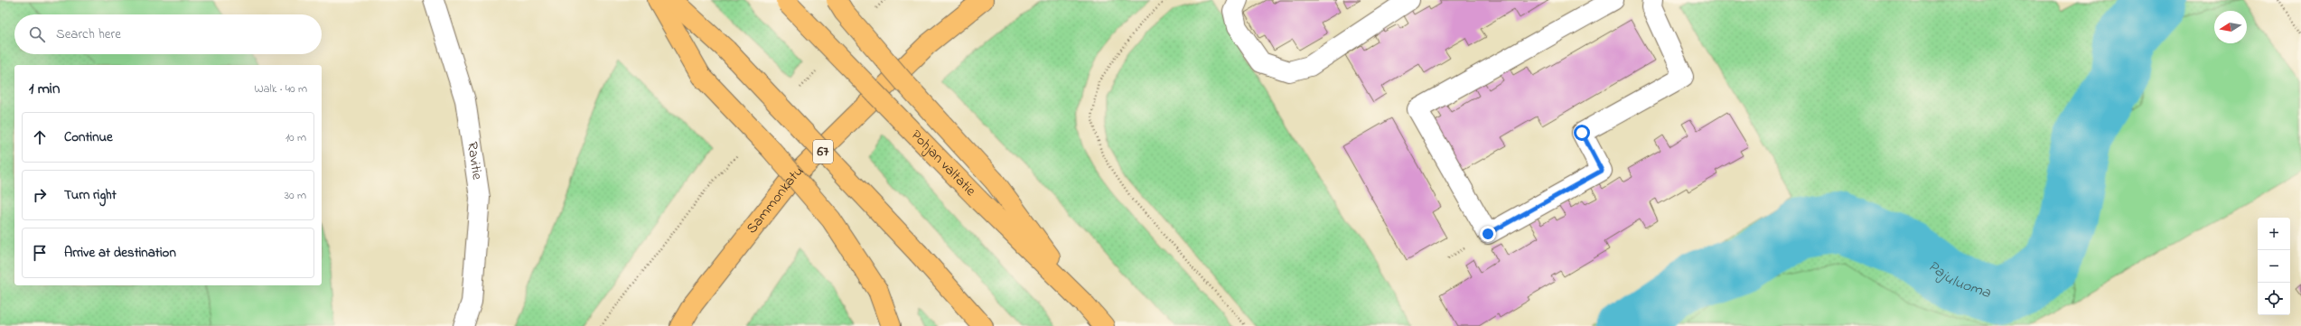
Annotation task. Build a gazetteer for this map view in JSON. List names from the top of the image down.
{
  "streets": {
    "main road": ["67", "Pohjan valtatie", "Sammonkatu"],
    "street": ["Ravitie"]
  },
  "water": ["Pajuluoma"],
  "north": "left",
  "page": {
    "search": "Search here",
    "heading": ["1 min", "Walk · 40 m"],
    "list": [
      ["Continue", "10 m"],
      ["Turn right", "30 m"],
      "Arrive at destination"
    ],
    "map_buttons": ["+", "−"]
  }
}
